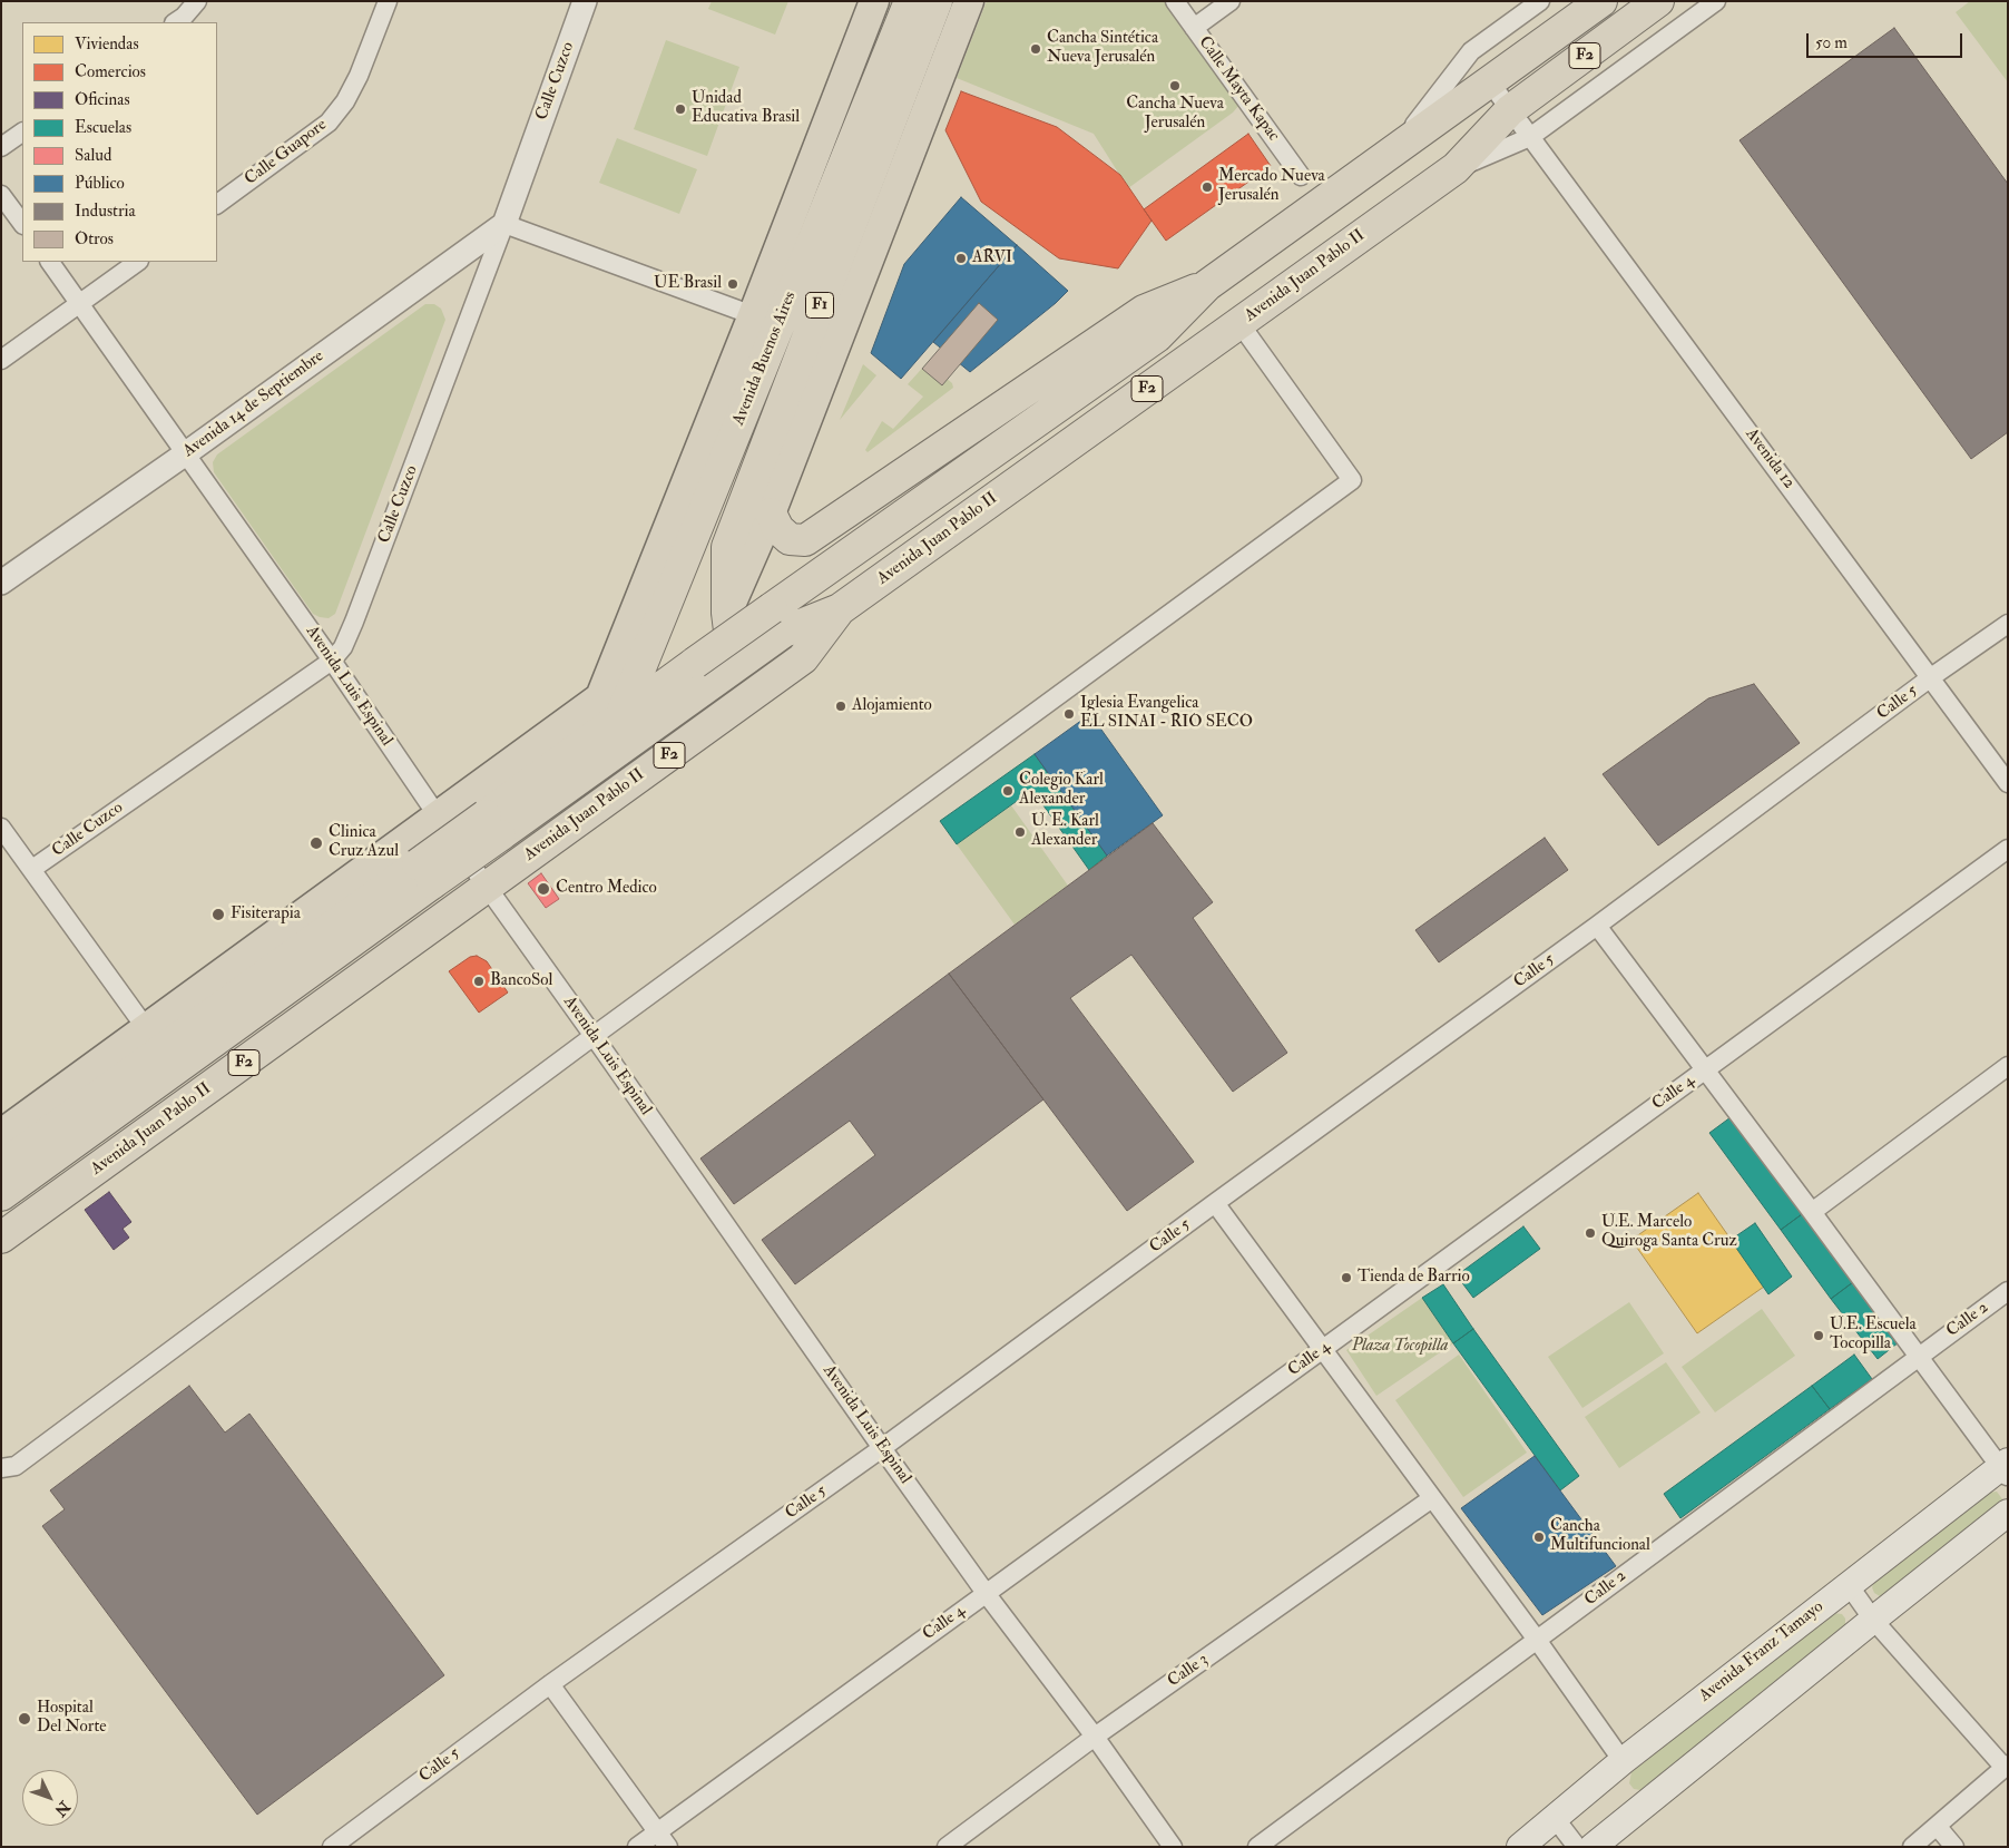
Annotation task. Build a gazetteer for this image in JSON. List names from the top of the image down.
{
  "streets": {
    "highway": [
      "F2",
      "Avenida Juan Pablo II",
      "F1",
      "Avenida Buenos Aires"
    ],
    "main road": ["Avenida Franz Tamayo"],
    "street": [
      "Calle Cuzco",
      "Calle Mayta Kapac",
      "Calle Guapore",
      "Avenida 14 de Septiembre",
      "Avenida 12",
      "Avenida Luis Espinal",
      "Calle 5",
      "Calle 4",
      "Calle 2",
      "Calle 3"
    ]
  },
  "crossings": [
    ["F2", "Avenida Juan Pablo II"],
    ["F2", "Avenida Buenos Aires"],
    ["F2", "Avenida 12"],
    ["Calle Cuzco", "Avenida 14 de Septiembre"],
    ["Calle Cuzco", "Avenida Luis Espinal"],
    ["Avenida Juan Pablo II", "Avenida 12"],
    ["Avenida Juan Pablo II", "Avenida Luis Espinal"],
    ["Avenida 14 de Septiembre", "Avenida Luis Espinal"],
    ["Avenida 12", "Calle 5"],
    ["Avenida Luis Espinal", "Calle 5"],
    ["Avenida Luis Espinal", "Calle 4"],
    ["Avenida Luis Espinal", "Calle 3"]
  ],
  "parks": ["Plaza Tocopilla"],
  "places": [
    "Cancha Sintética Nueva Jerusalén",
    "Cancha Nueva Jerusalén",
    "Unidad Educativa Brasil",
    "Mercado Nueva Jerusalén",
    "ARVI",
    "UE Brasil",
    "Alojamiento",
    "Iglesia Evangelica EL SINAI - RIO SECO",
    "Colegio Karl Alexander",
    "U. E. Karl Alexander",
    "Clinica Cruz Azul",
    "Centro Medico",
    "Fisiterapia",
    "BancoSol",
    "U.E. Marcelo Quiroga Santa Cruz",
    "Tienda de Barrio",
    "U.E. Escuela Tocopilla",
    "Cancha Multifuncional",
    "Hospital Del Norte"
  ],
  "legend": [
    "Viviendas",
    "Comercios",
    "Oficinas",
    "Escuelas",
    "Salud",
    "Público",
    "Industria",
    "Otros"
  ],
  "scale_bar": "50 m",
  "north": "bottom right"
}
